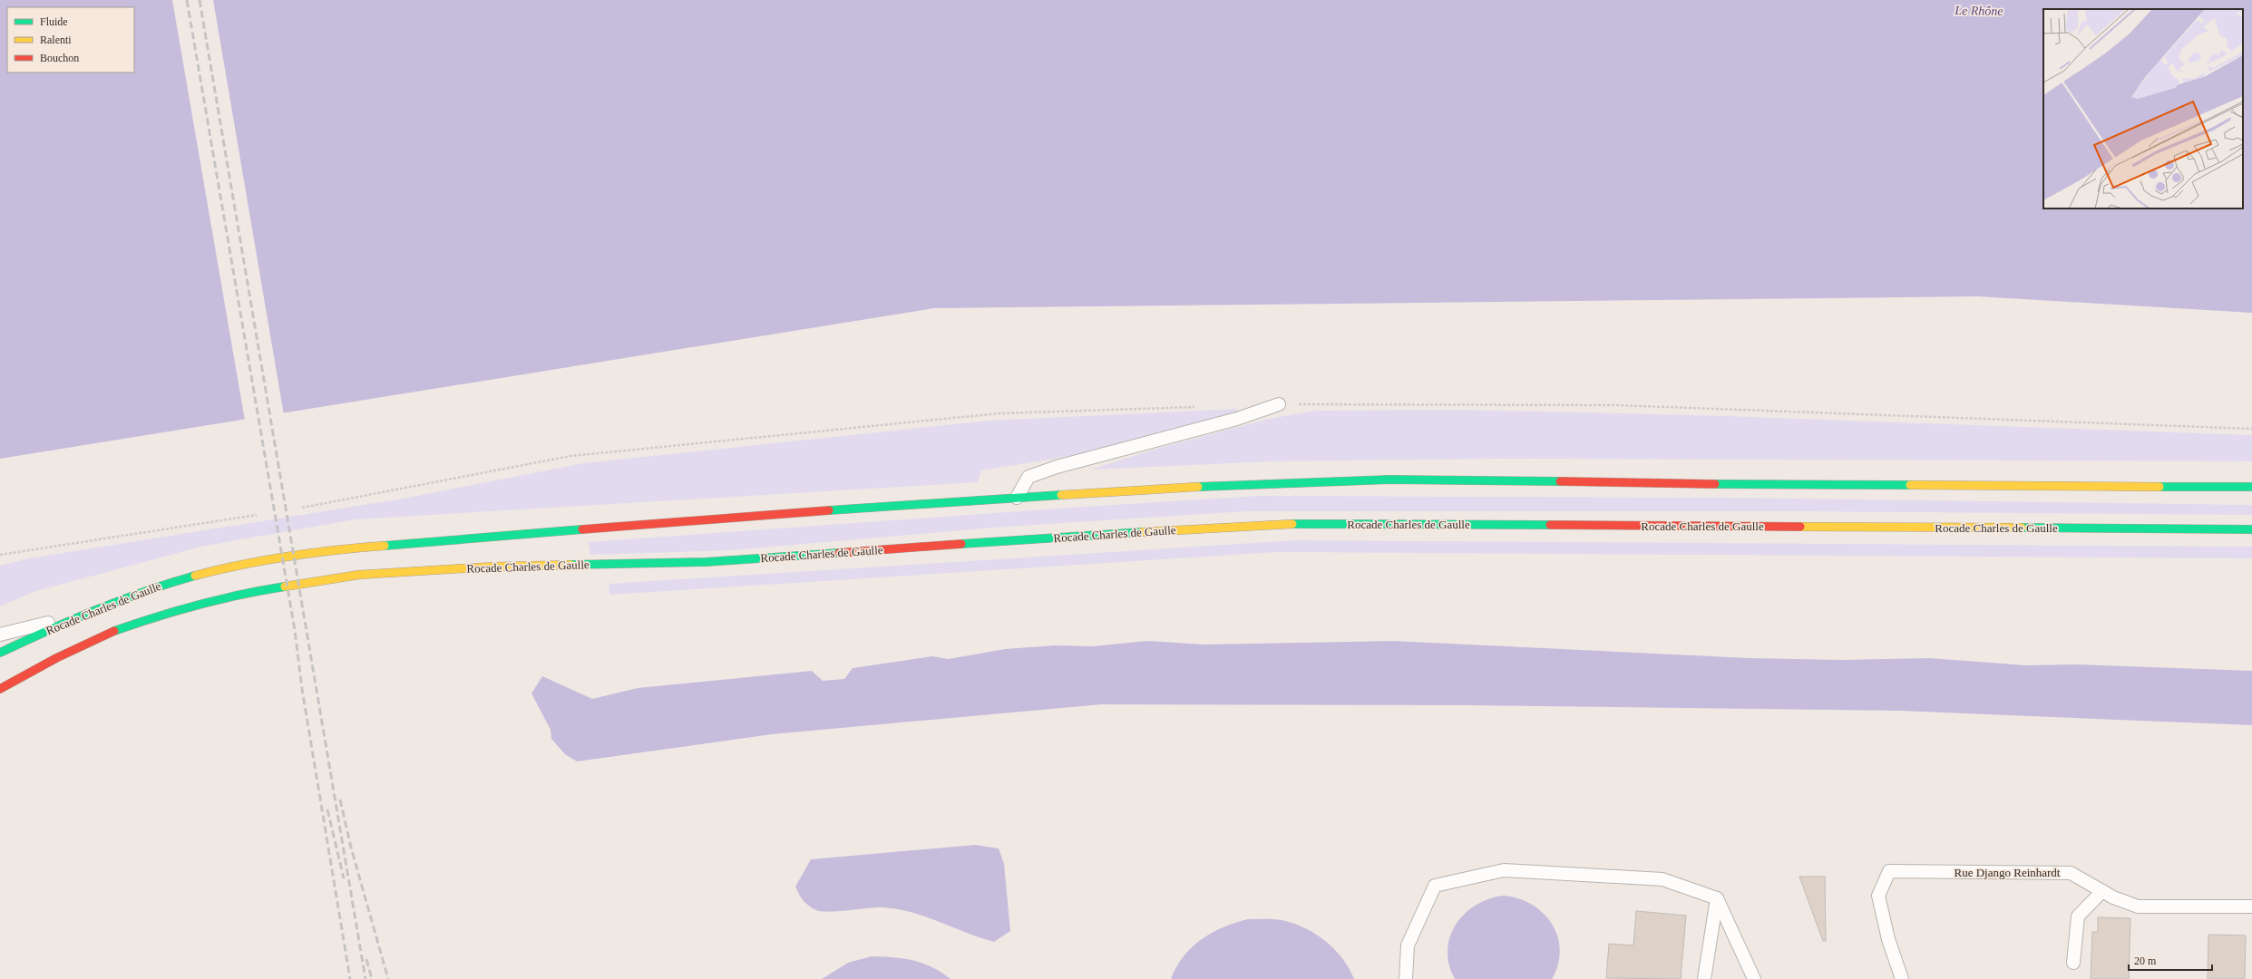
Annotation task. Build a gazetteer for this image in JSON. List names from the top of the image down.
{
  "streets": {
    "main road": ["Rocade Charles de Gaulle"],
    "lane": ["Rue Django Reinhardt"]
  },
  "water": ["Le Rhône"],
  "legend": ["Fluide", "Ralenti", "Bouchon"],
  "scale_bar": "20 m"
}
